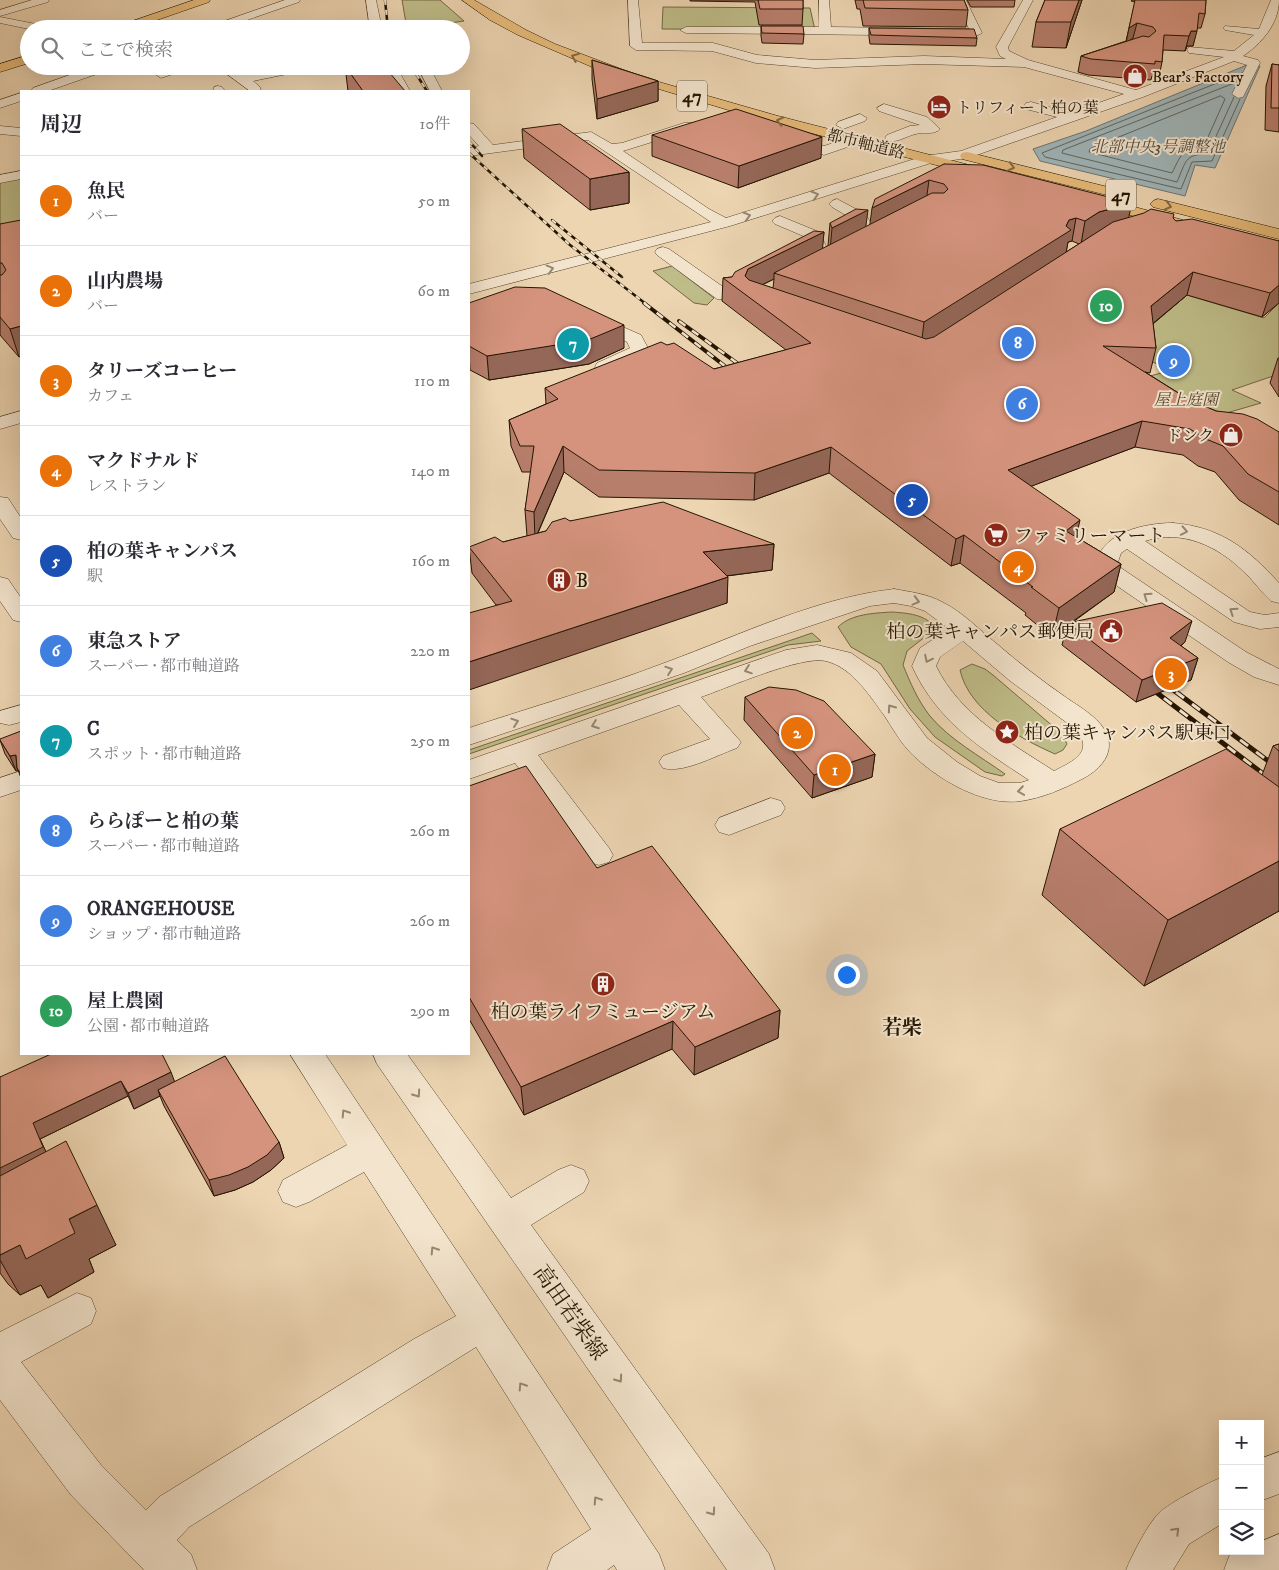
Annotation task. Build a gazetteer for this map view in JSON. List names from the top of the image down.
{
  "streets": {
    "main road": ["47", "都市軸道路"],
    "street": ["高田若柴線"]
  },
  "districts": ["若柴"],
  "water": ["北部中央3号調整池"],
  "parks": ["屋上庭園"],
  "places": {
    "shop": ["Bear’s Factory", "ドンク"],
    "hotel": ["トリフィート柏の葉"],
    "supermarket": ["ファミリーマート"],
    "building": ["B", "柏の葉ライフミュージアム"],
    "public building": ["柏の葉キャンパス郵便局"],
    "place": ["柏の葉キャンパス駅東口"]
  },
  "page": {
    "search": "ここで検索",
    "heading": ["周辺", "10件"],
    "list": [
      {
        "mark": "1",
        "name": "魚民",
        "note": "バー",
        "value": "50 m"
      },
      {
        "mark": "2",
        "name": "山内農場",
        "note": "バー",
        "value": "60 m"
      },
      {
        "mark": "3",
        "name": "タリーズコーヒー",
        "note": "カフェ",
        "value": "110 m"
      },
      {
        "mark": "4",
        "name": "マクドナルド",
        "note": "レストラン",
        "value": "140 m"
      },
      {
        "mark": "5",
        "name": "柏の葉キャンパス",
        "note": "駅",
        "value": "160 m"
      },
      {
        "mark": "6",
        "name": "東急ストア",
        "note": "スーパー · 都市軸道路",
        "value": "220 m"
      },
      {
        "mark": "7",
        "name": "C",
        "note": "スポット · 都市軸道路",
        "value": "250 m"
      },
      {
        "mark": "8",
        "name": "ららぽーと柏の葉",
        "note": "スーパー · 都市軸道路",
        "value": "260 m"
      },
      {
        "mark": "9",
        "name": "ORANGEHOUSE",
        "note": "ショップ · 都市軸道路",
        "value": "260 m"
      },
      {
        "mark": "10",
        "name": "屋上農園",
        "note": "公園 · 都市軸道路",
        "value": "290 m"
      }
    ],
    "pins": [
      "10",
      "8",
      "7",
      "9",
      "6",
      "5",
      "4",
      "3",
      "2",
      "1"
    ],
    "map_buttons": ["+", "−"]
  }
}
